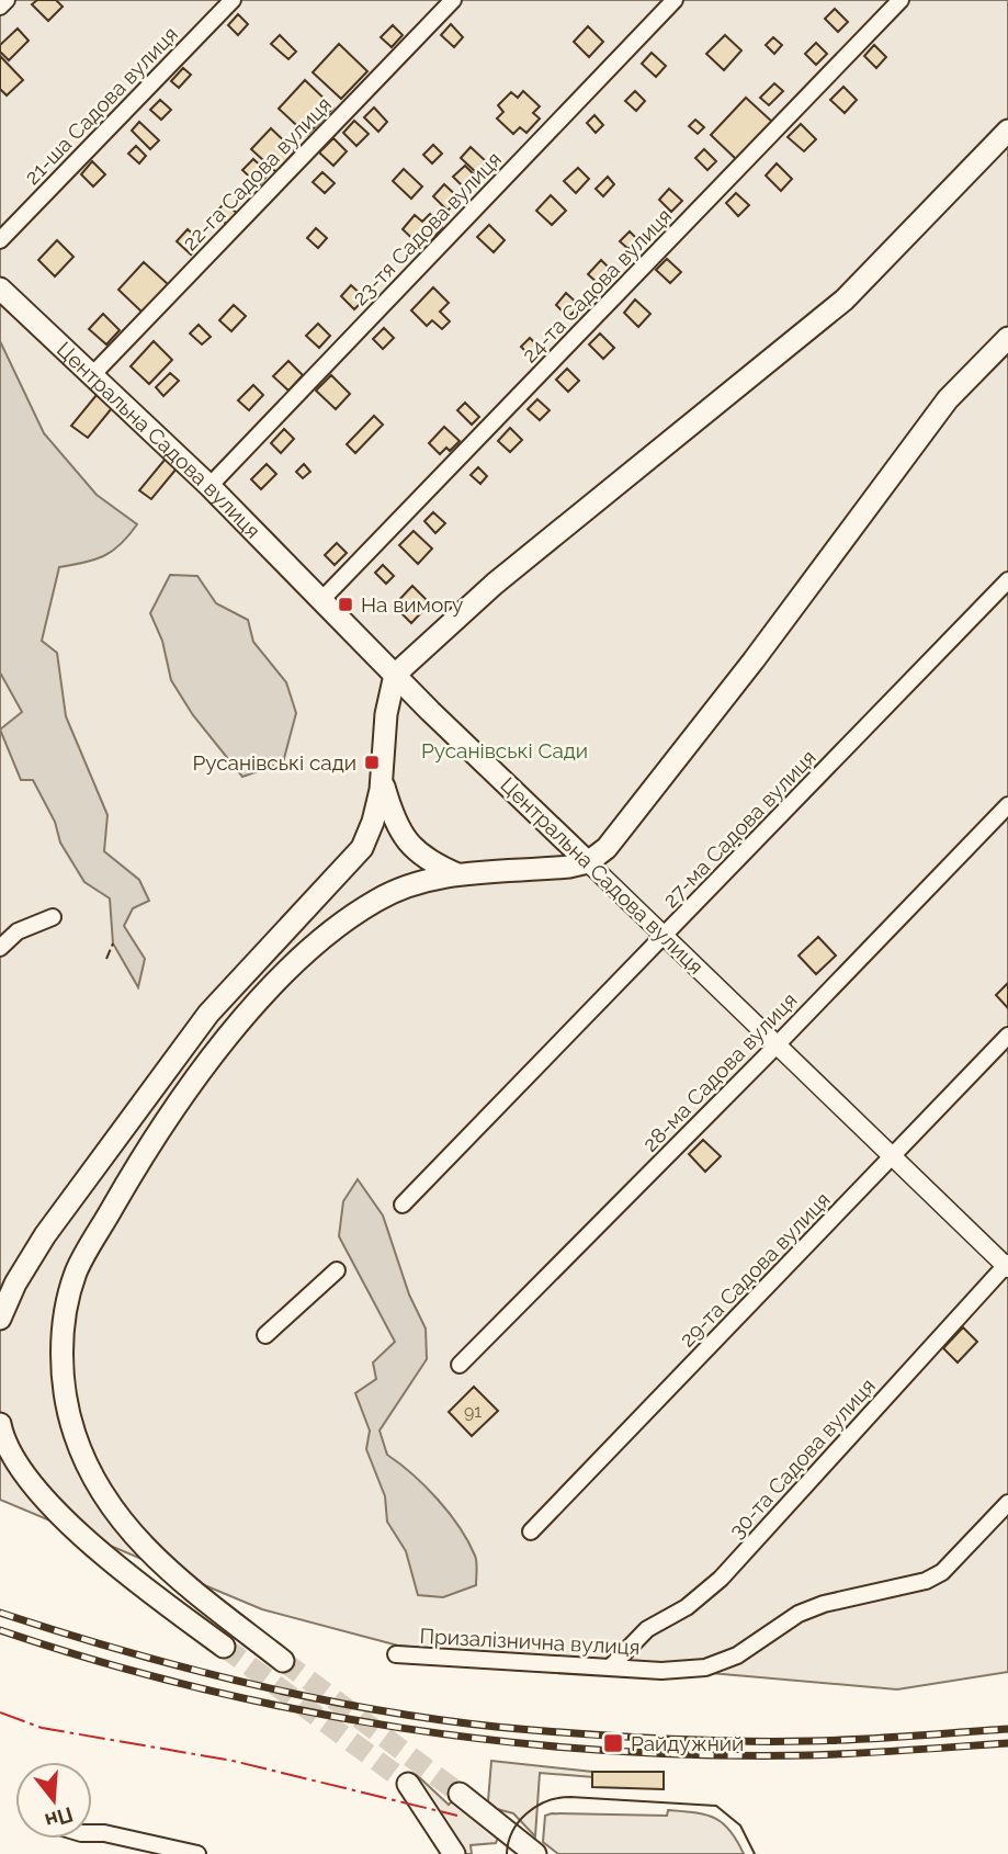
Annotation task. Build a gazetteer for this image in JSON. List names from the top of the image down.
{
  "streets": {
    "main road": ["Центральна Садова вулиця"],
    "street": [
      "21-ша Садова вулиця",
      "22-га Садова вулиця",
      "23-тя Садова вулиця",
      "24-та Садова вулиця",
      "27-ма Садова вулиця",
      "28-ма Садова вулиця",
      "29-та Садова вулиця",
      "30-та Садова вулиця",
      "Призалізнична вулиця"
    ]
  },
  "crossings": [
    ["22-га Садова вулиця", "Центральна Садова вулиця"],
    ["23-тя Садова вулиця", "Центральна Садова вулиця"],
    ["24-та Садова вулиця", "Центральна Садова вулиця"],
    ["Центральна Садова вулиця", "27-ма Садова вулиця"],
    ["Центральна Садова вулиця", "28-ма Садова вулиця"],
    ["Центральна Садова вулиця", "29-та Садова вулиця"],
    ["Центральна Садова вулиця", "30-та Садова вулиця"],
    ["30-та Садова вулиця", "Призалізнична вулиця"]
  ],
  "parks": ["Русанівські Сади"],
  "places": {
    "transit": ["На вимогу", "Русанівські сади", "Райдужний"]
  },
  "house_numbers": ["91"],
  "north": "bottom"
}
